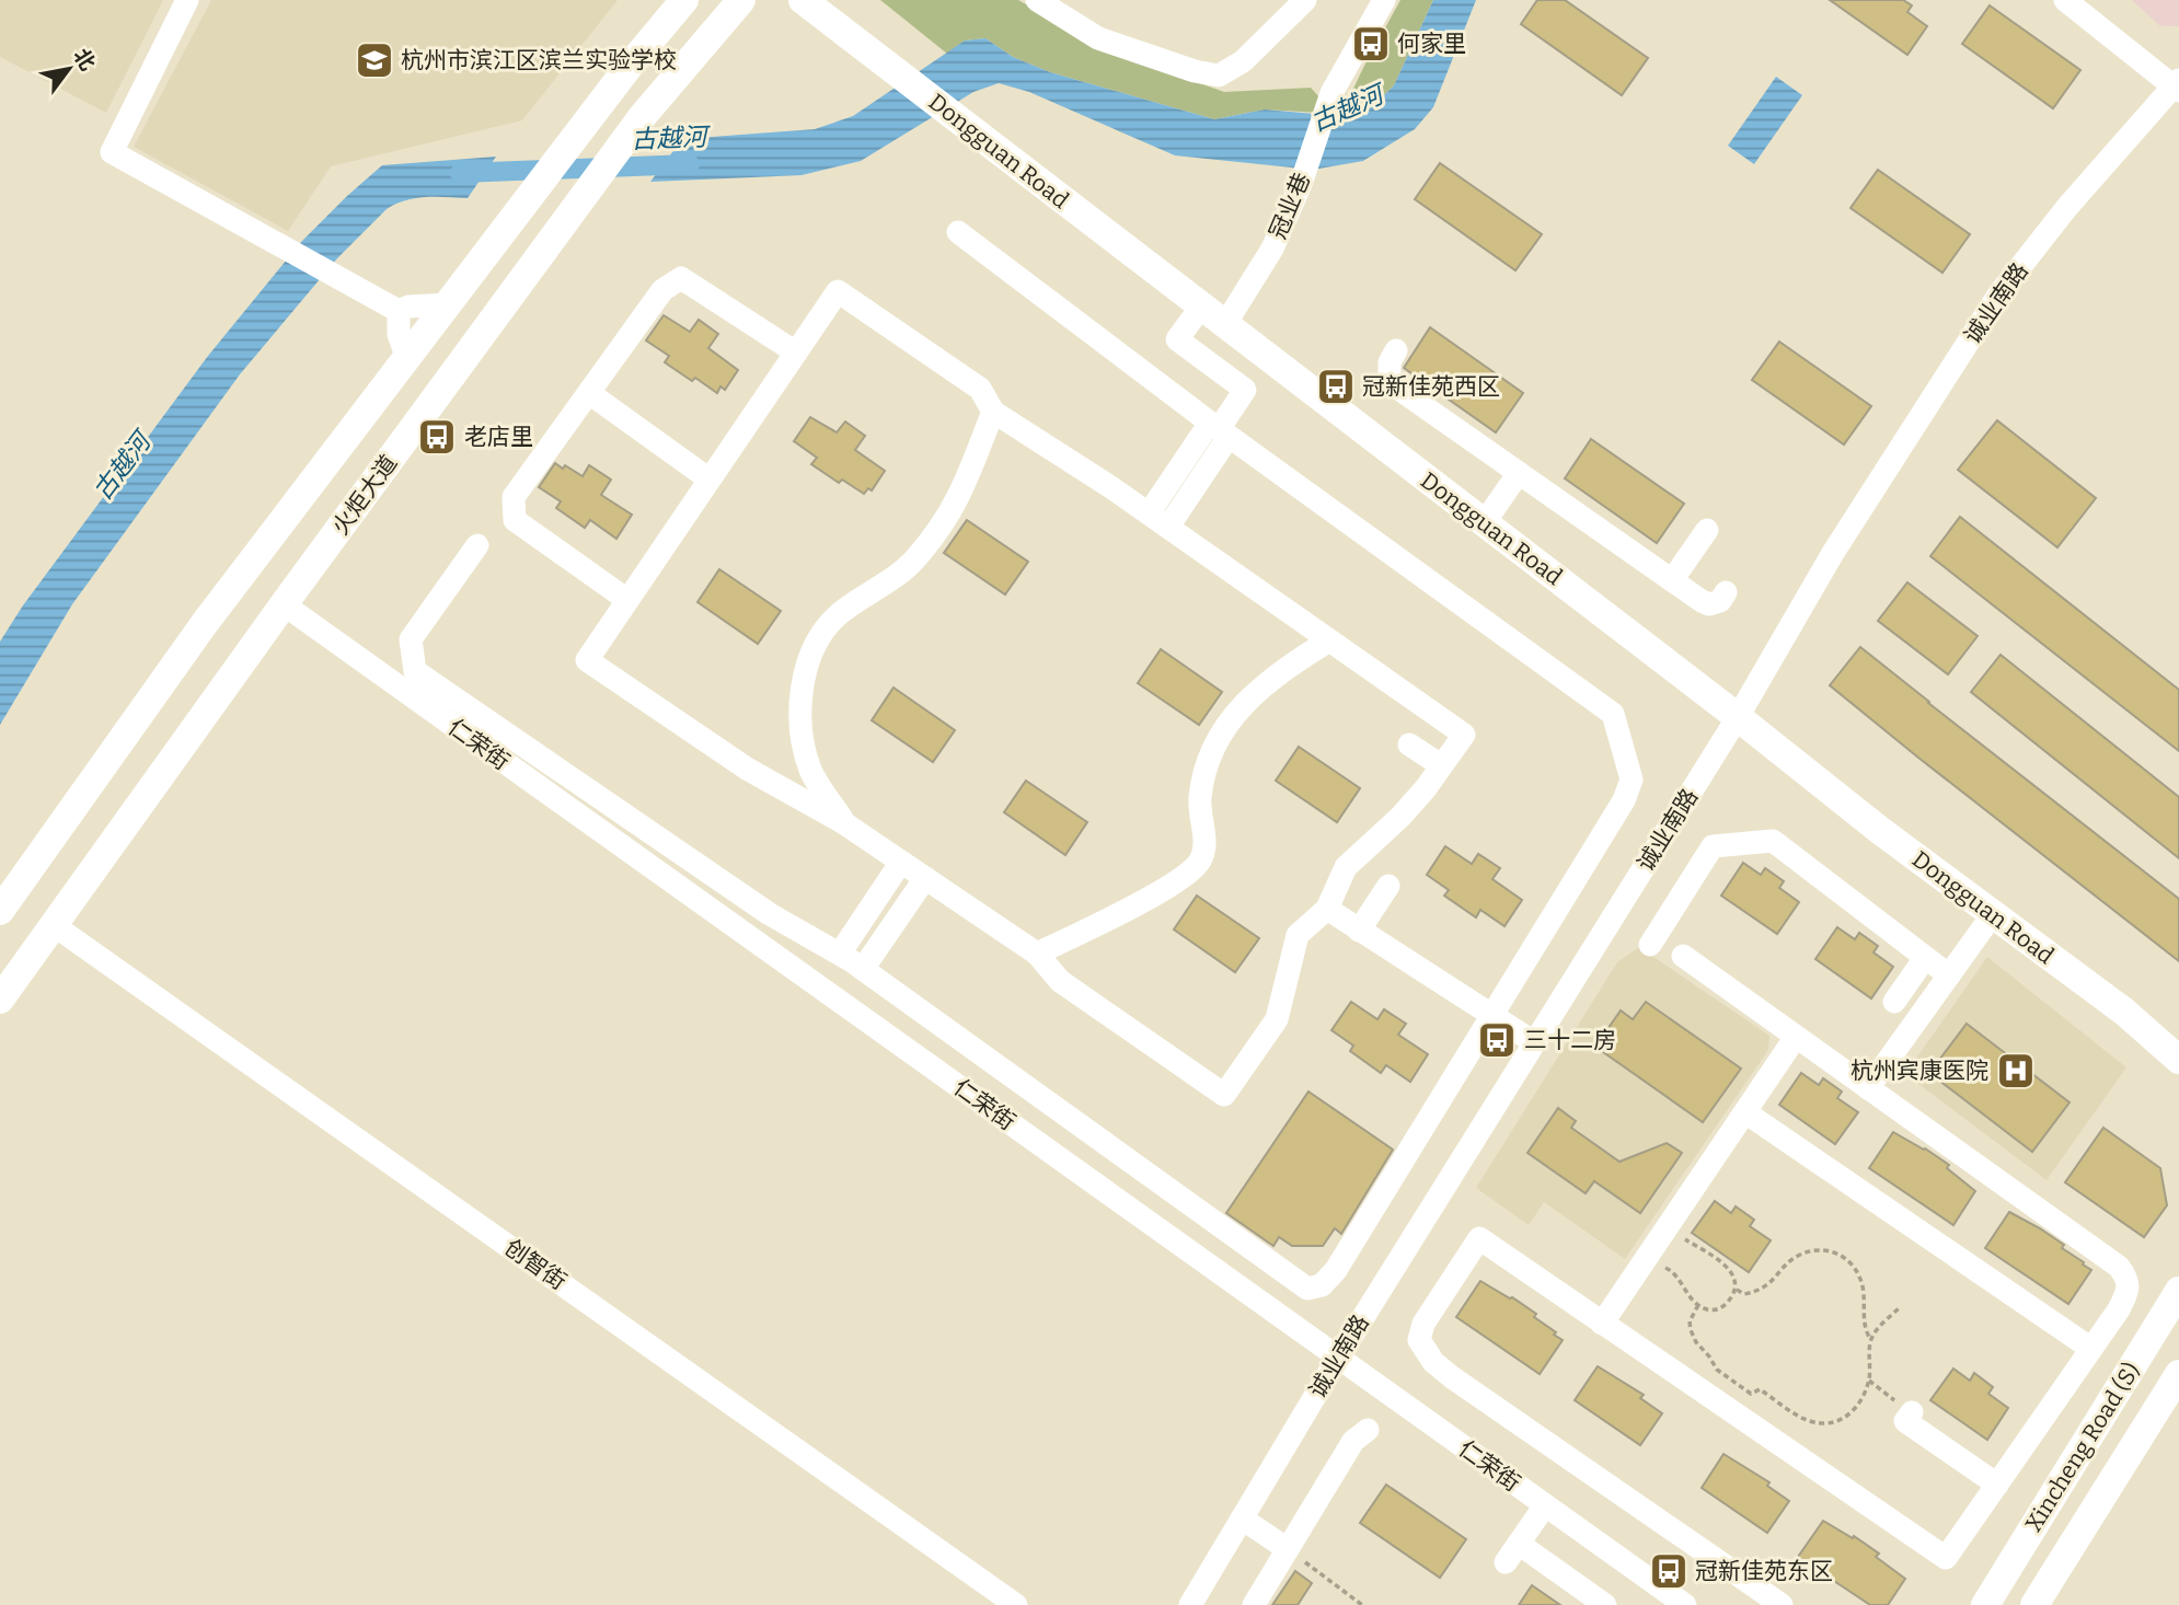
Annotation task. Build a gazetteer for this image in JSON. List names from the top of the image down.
{
  "streets": {
    "main road": ["Dongguan Road", "火炬大道", "Xincheng Road (S)"],
    "street": [
      "冠业巷",
      "诚业南路",
      "仁荣街",
      "创智街"
    ]
  },
  "crossings": [
    ["Dongguan Road", "冠业巷"],
    ["Dongguan Road", "诚业南路"],
    ["诚业南路", "仁荣街"],
    ["火炬大道", "仁荣街"],
    ["火炬大道", "创智街"]
  ],
  "water": ["古越河"],
  "places": {
    "bus stop": [
      "何家里",
      "冠新佳苑西区",
      "老店里",
      "三十二房",
      "冠新佳苑东区"
    ],
    "school or university": ["杭州市滨江区滨兰实验学校"],
    "hospital": ["杭州宾康医院"]
  },
  "north": "top right"
}
